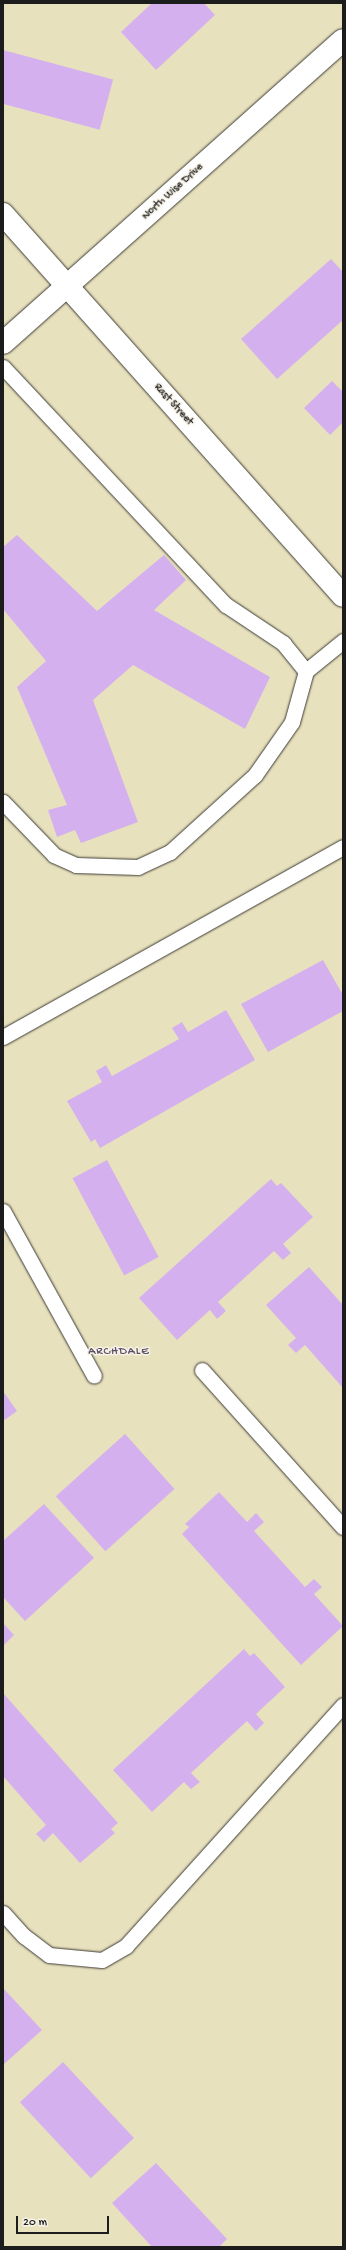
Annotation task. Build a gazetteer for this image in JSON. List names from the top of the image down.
{
  "streets": {
    "street": ["North Wise Drive", "Rast Street"]
  },
  "crossings": [
    ["North Wise Drive", "Rast Street"]
  ],
  "districts": ["ARCHDALE"],
  "scale_bar": "20 m"
}
